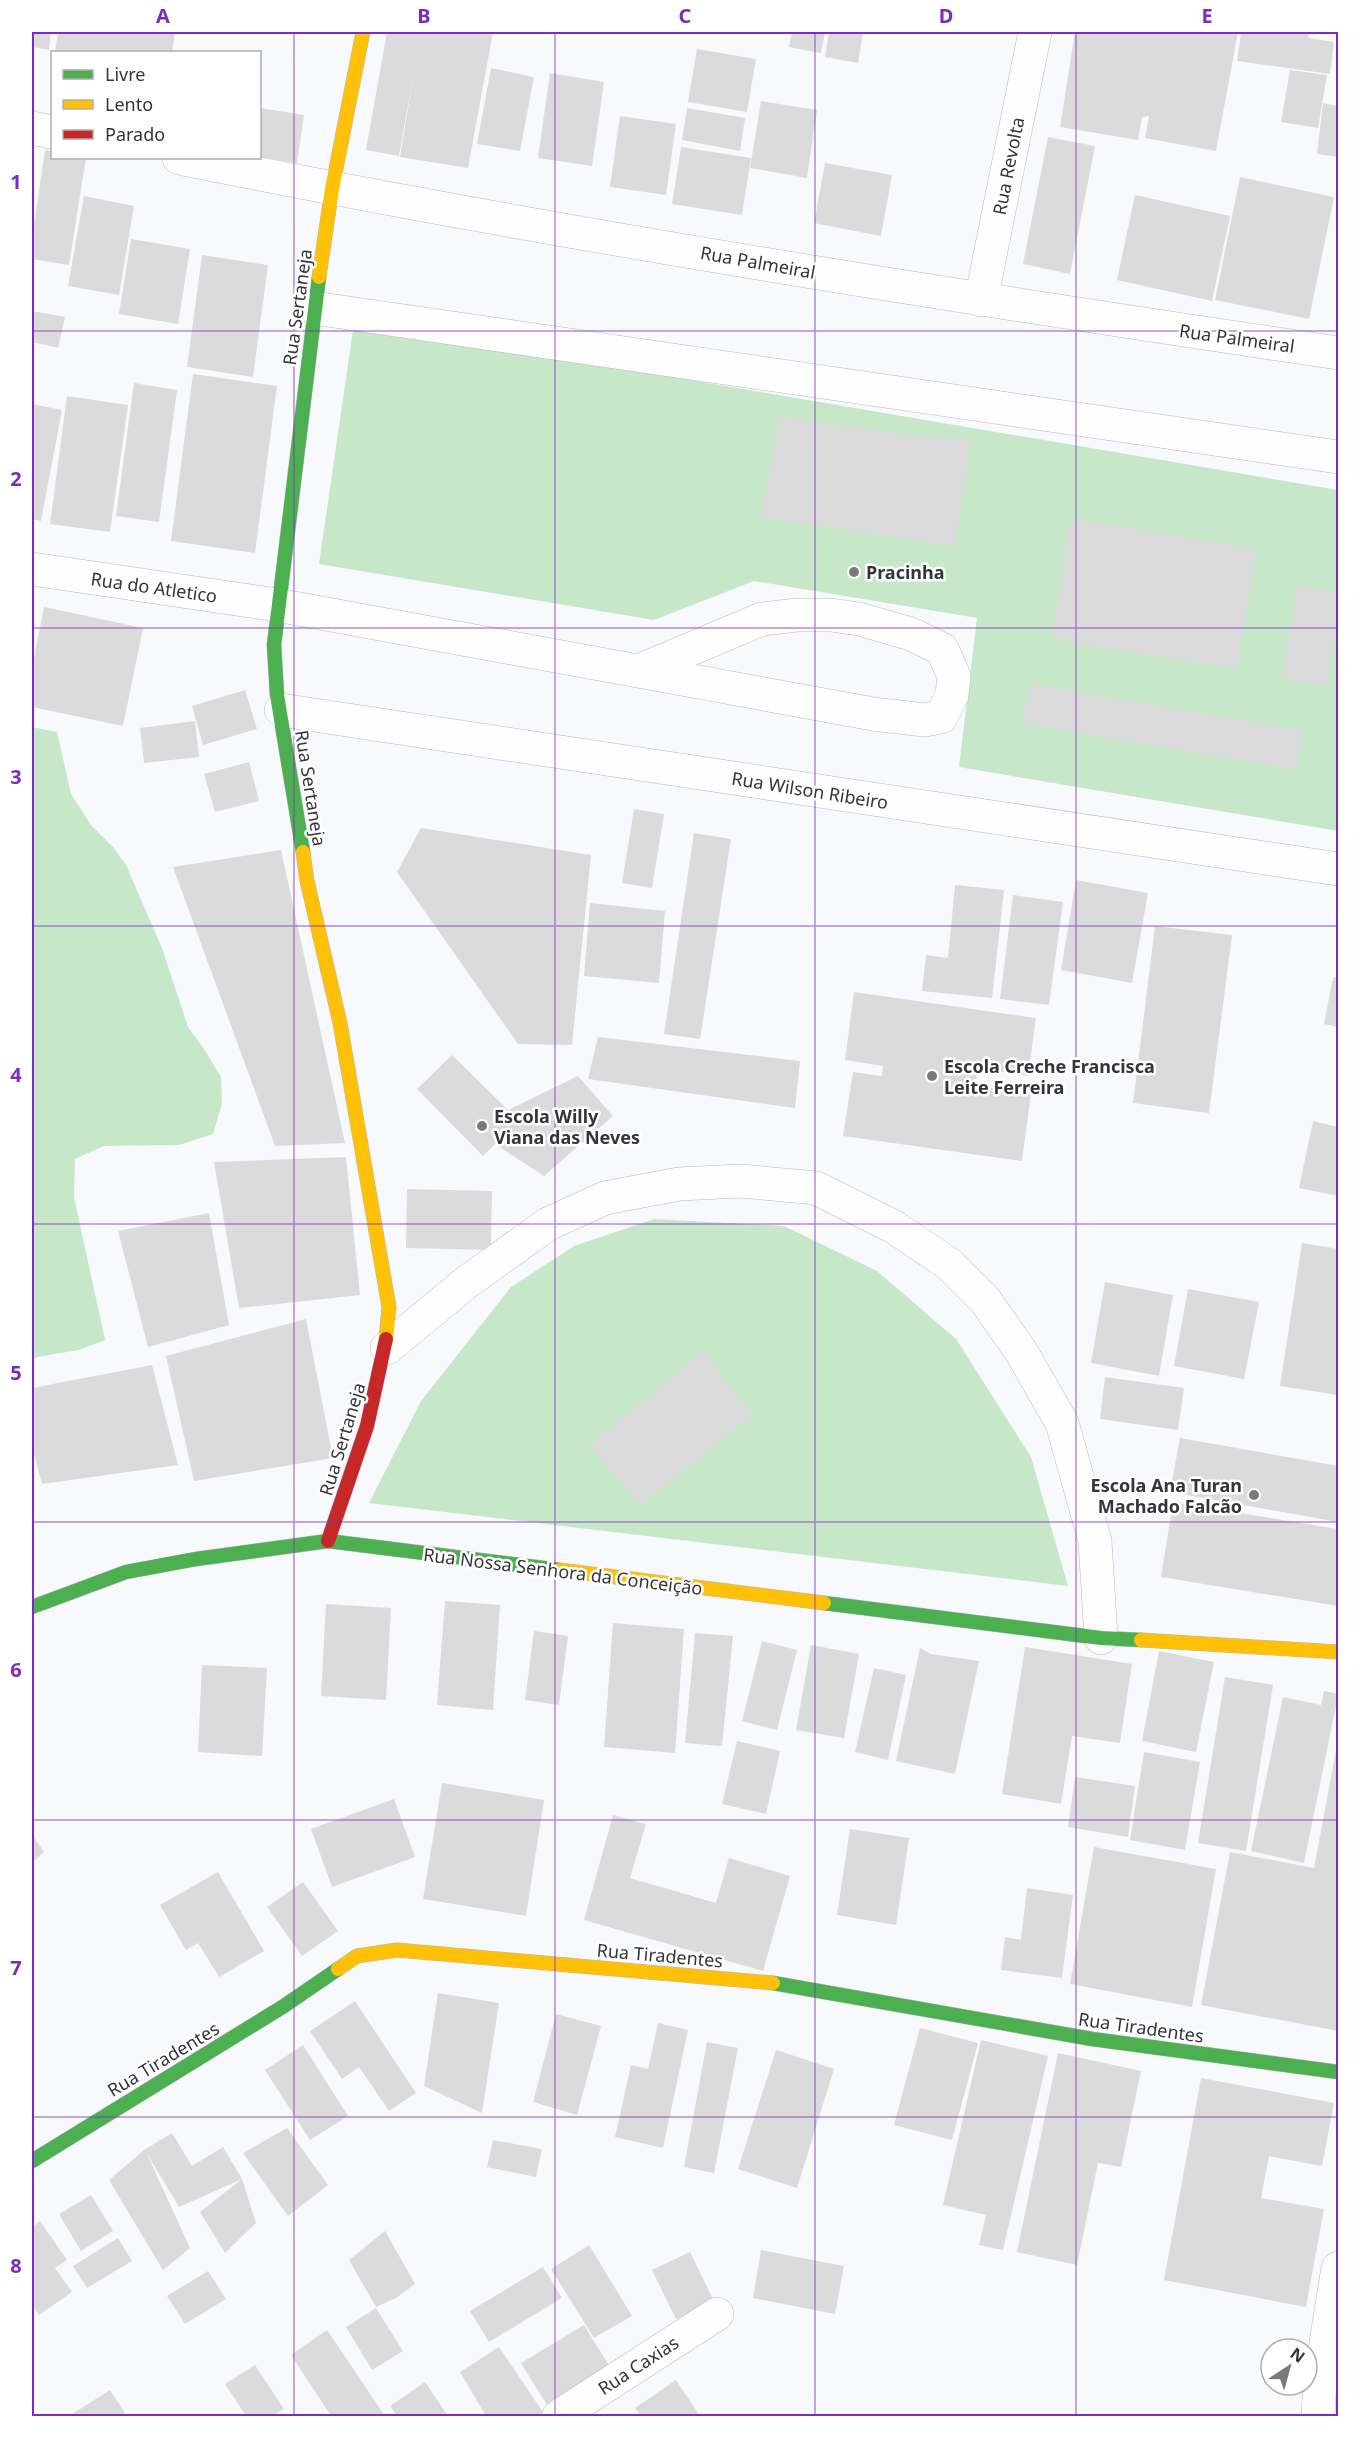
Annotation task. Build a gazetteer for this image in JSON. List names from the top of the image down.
{
  "streets": {
    "street": [
      "Rua Revolta",
      "Rua Palmeiral",
      "Rua Sertaneja",
      "Rua do Atletico",
      "Rua Wilson Ribeiro",
      "Rua Nossa Senhora da Conceição",
      "Rua Tiradentes",
      "Rua Caxias"
    ]
  },
  "crossings": [
    ["Rua Revolta", "Rua Palmeiral"],
    ["Rua Palmeiral", "Rua Sertaneja"],
    ["Rua Sertaneja", "Rua do Atletico"],
    ["Rua Sertaneja", "Rua Wilson Ribeiro"],
    ["Rua Sertaneja", "Rua Nossa Senhora da Conceição"]
  ],
  "places": [
    "Pracinha",
    "Escola Creche Francisca Leite Ferreira",
    "Escola Willy Viana das Neves",
    "Escola Ana Turan Machado Falcão"
  ],
  "legend": ["Livre", "Lento", "Parado"],
  "north": "top right",
  "grid": {
    "columns": [
      "A",
      "B",
      "C",
      "D",
      "E"
    ],
    "rows": [
      "1",
      "2",
      "3",
      "4",
      "5",
      "6",
      "7",
      "8"
    ]
  }
}
